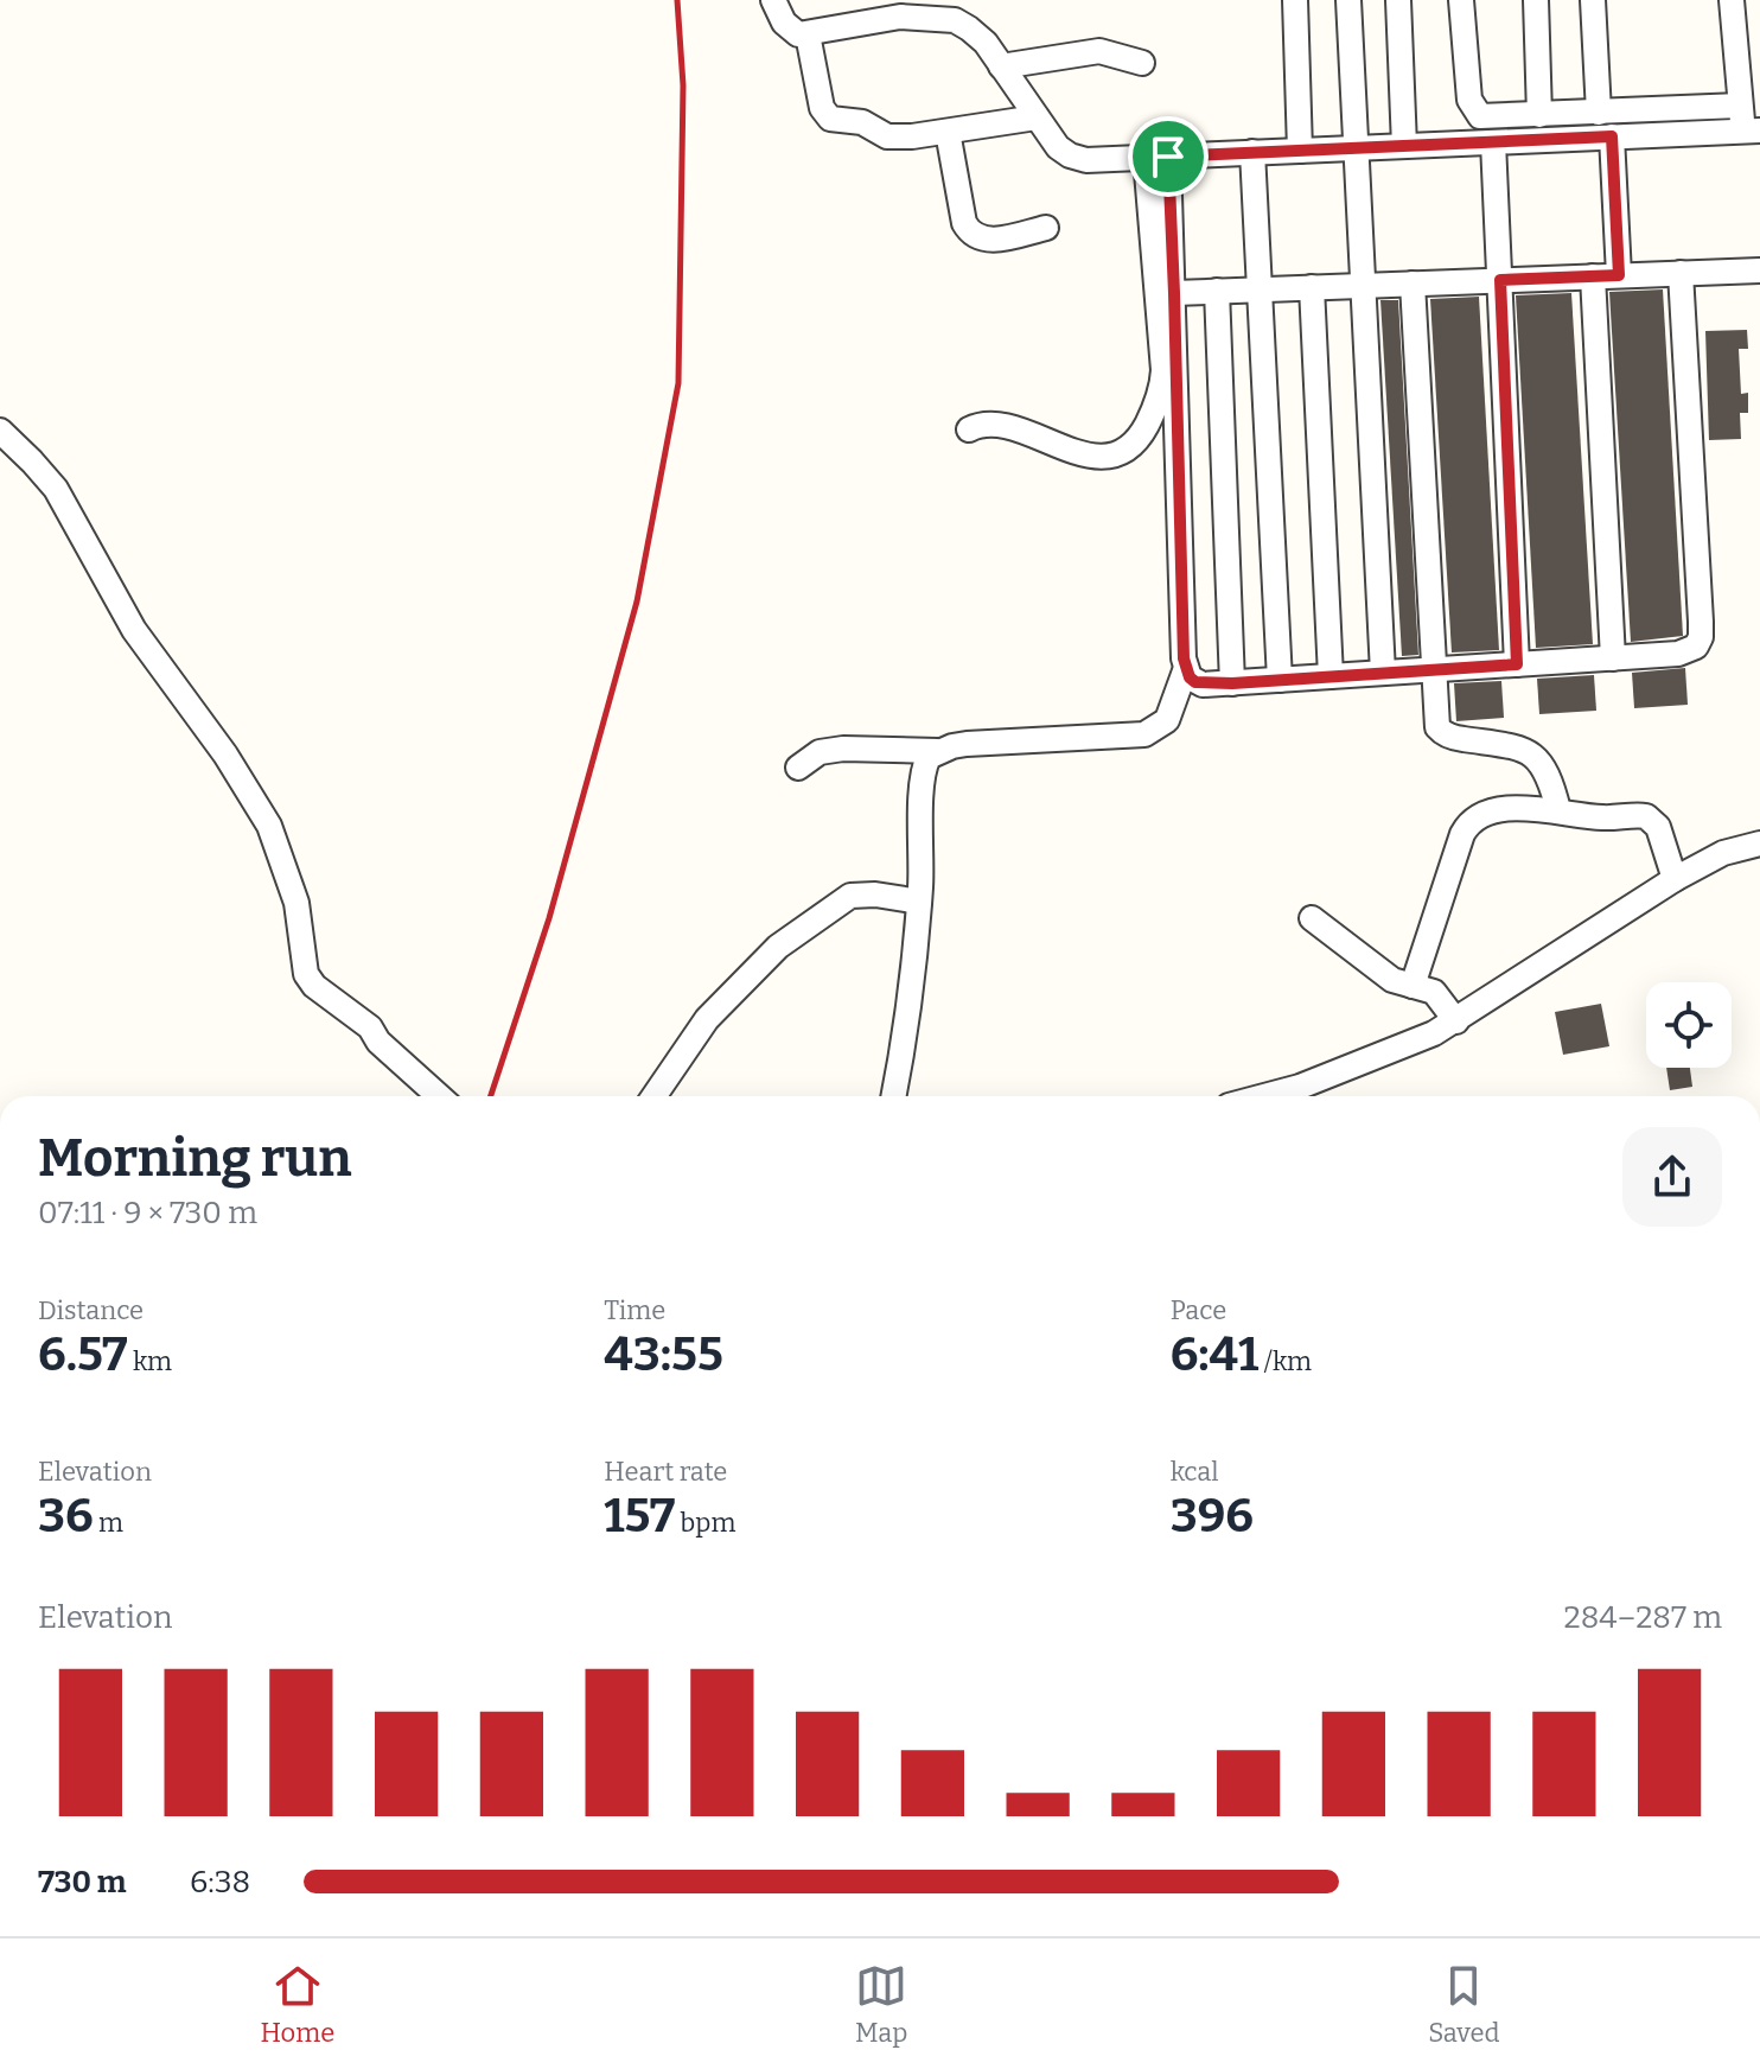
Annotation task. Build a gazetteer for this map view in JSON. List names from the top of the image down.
{
  "page": {
    "heading": ["Morning run", "07:11 · 9 × 730 m"],
    "stats": [
      ["Distance", "6.57 km"],
      ["Time", "43:55"],
      ["Pace", "6:41 /km"],
      ["Elevation", "36 m"],
      ["Heart rate", "157 bpm"],
      ["kcal", "396"]
    ],
    "chart": ["Elevation", "284–287 m"],
    "list": [
      {
        "name": "730 m",
        "note": "6:38"
      }
    ],
    "tabs": ["Home", "Map", "Saved"]
  }
}
